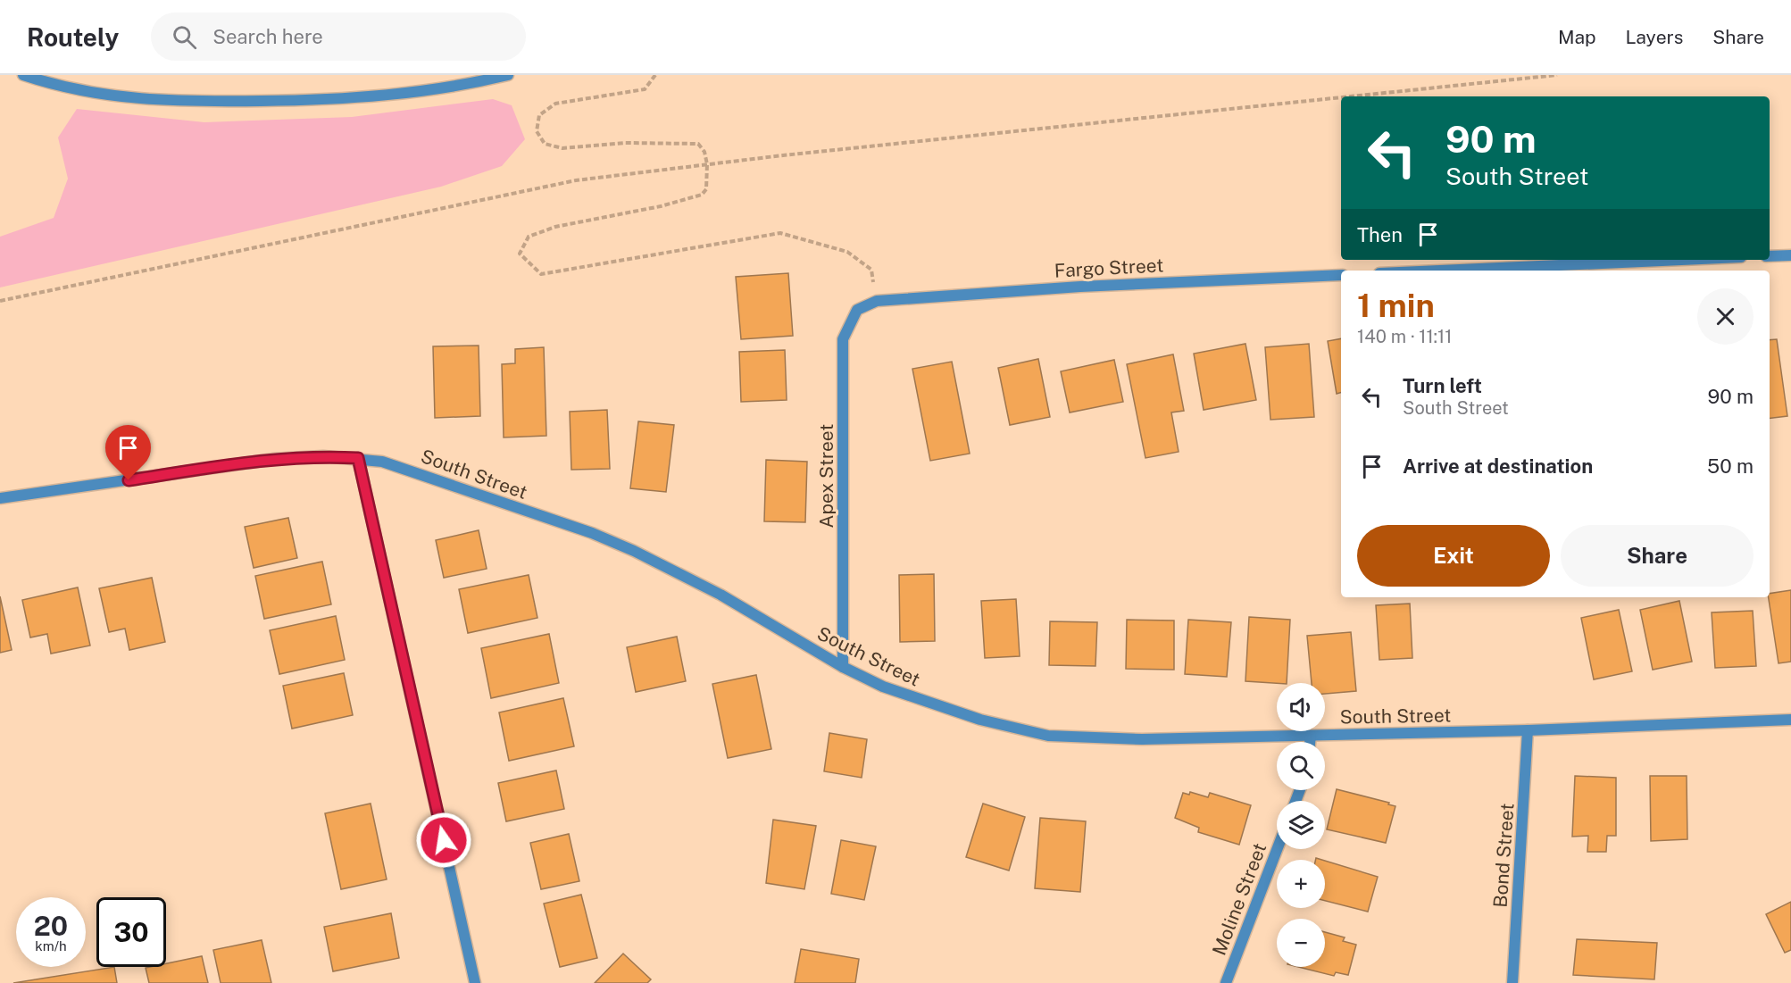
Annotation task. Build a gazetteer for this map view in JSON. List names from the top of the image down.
{
  "streets": {
    "street": [
      "Fargo Street",
      "South Street",
      "Apex Street",
      "Bond Street",
      "Moline Street"
    ]
  },
  "crossings": [
    ["Fargo Street", "Apex Street"],
    ["South Street", "Apex Street"],
    ["South Street", "Bond Street"]
  ],
  "page": {
    "header": "Routely",
    "search": "Search here",
    "nav": ["Map", "Layers", "Share"],
    "turn": ["90 m", "South Street"],
    "then": "Then",
    "heading": ["1 min", "140 m · 11:11"],
    "list": [
      {
        "name": "Turn left",
        "note": "South Street",
        "value": "90 m"
      },
      {
        "name": "Arrive at destination",
        "value": "50 m"
      }
    ],
    "buttons": ["Exit", "Share"],
    "map_buttons": ["+", "−"],
    "speed": "20 km/h",
    "limit": "30"
  }
}
